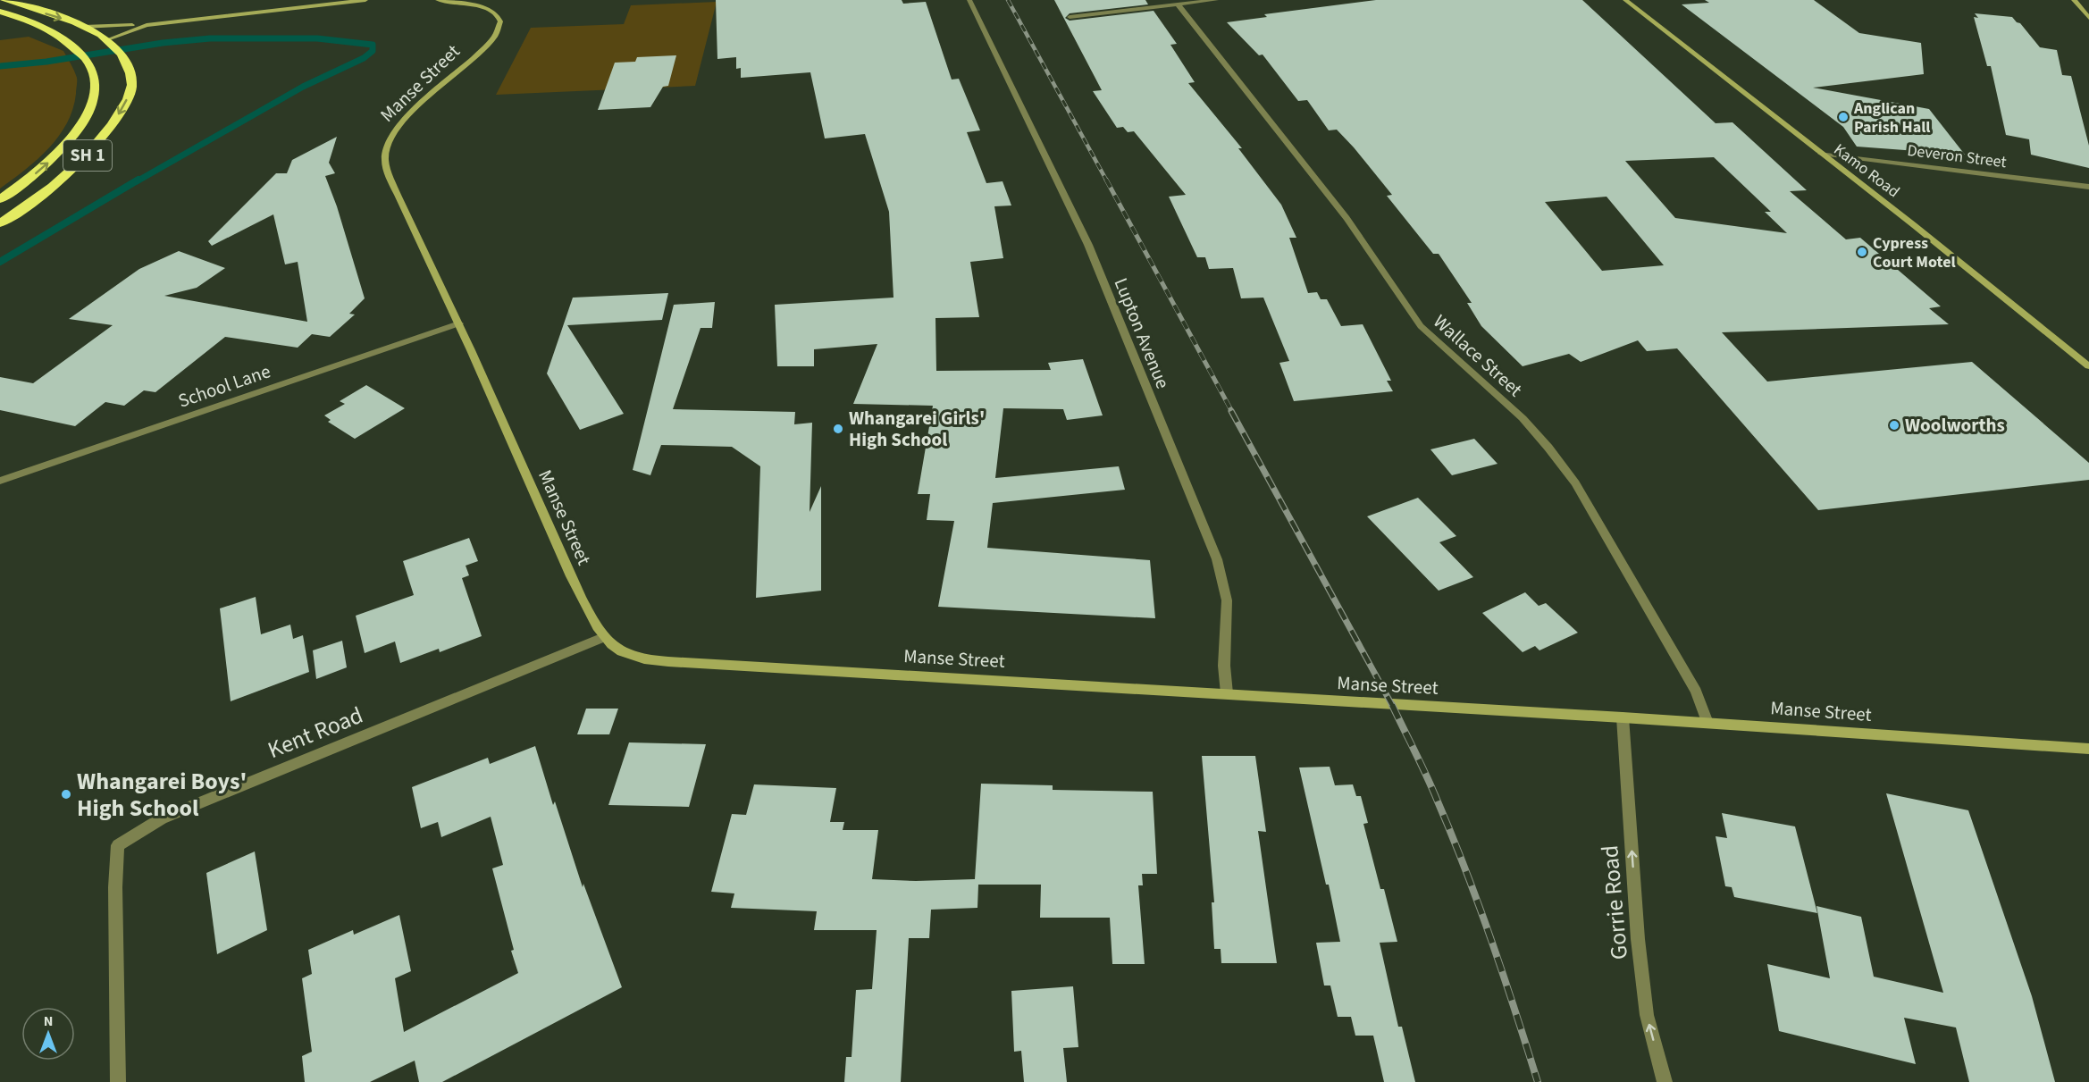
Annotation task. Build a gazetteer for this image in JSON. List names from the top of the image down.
{
  "streets": {
    "highway": ["SH 1"],
    "street": [
      "Manse Street",
      "Deveron Street",
      "Kamo Road",
      "Lupton Avenue",
      "Wallace Street",
      "School Lane",
      "Kent Road",
      "Gorrie Road"
    ]
  },
  "crossings": [
    ["Manse Street", "Lupton Avenue"],
    ["Manse Street", "Wallace Street"],
    ["Manse Street", "School Lane"],
    ["Manse Street", "Kent Road"],
    ["Manse Street", "Gorrie Road"],
    ["Deveron Street", "Kamo Road"]
  ],
  "one_way": ["Gorrie Road"],
  "places": [
    "Anglican Parish Hall",
    "Cypress Court Motel",
    "Woolworths",
    "Whangarei Girls' High School",
    "Whangarei Boys' High School"
  ],
  "north": "top"
}
